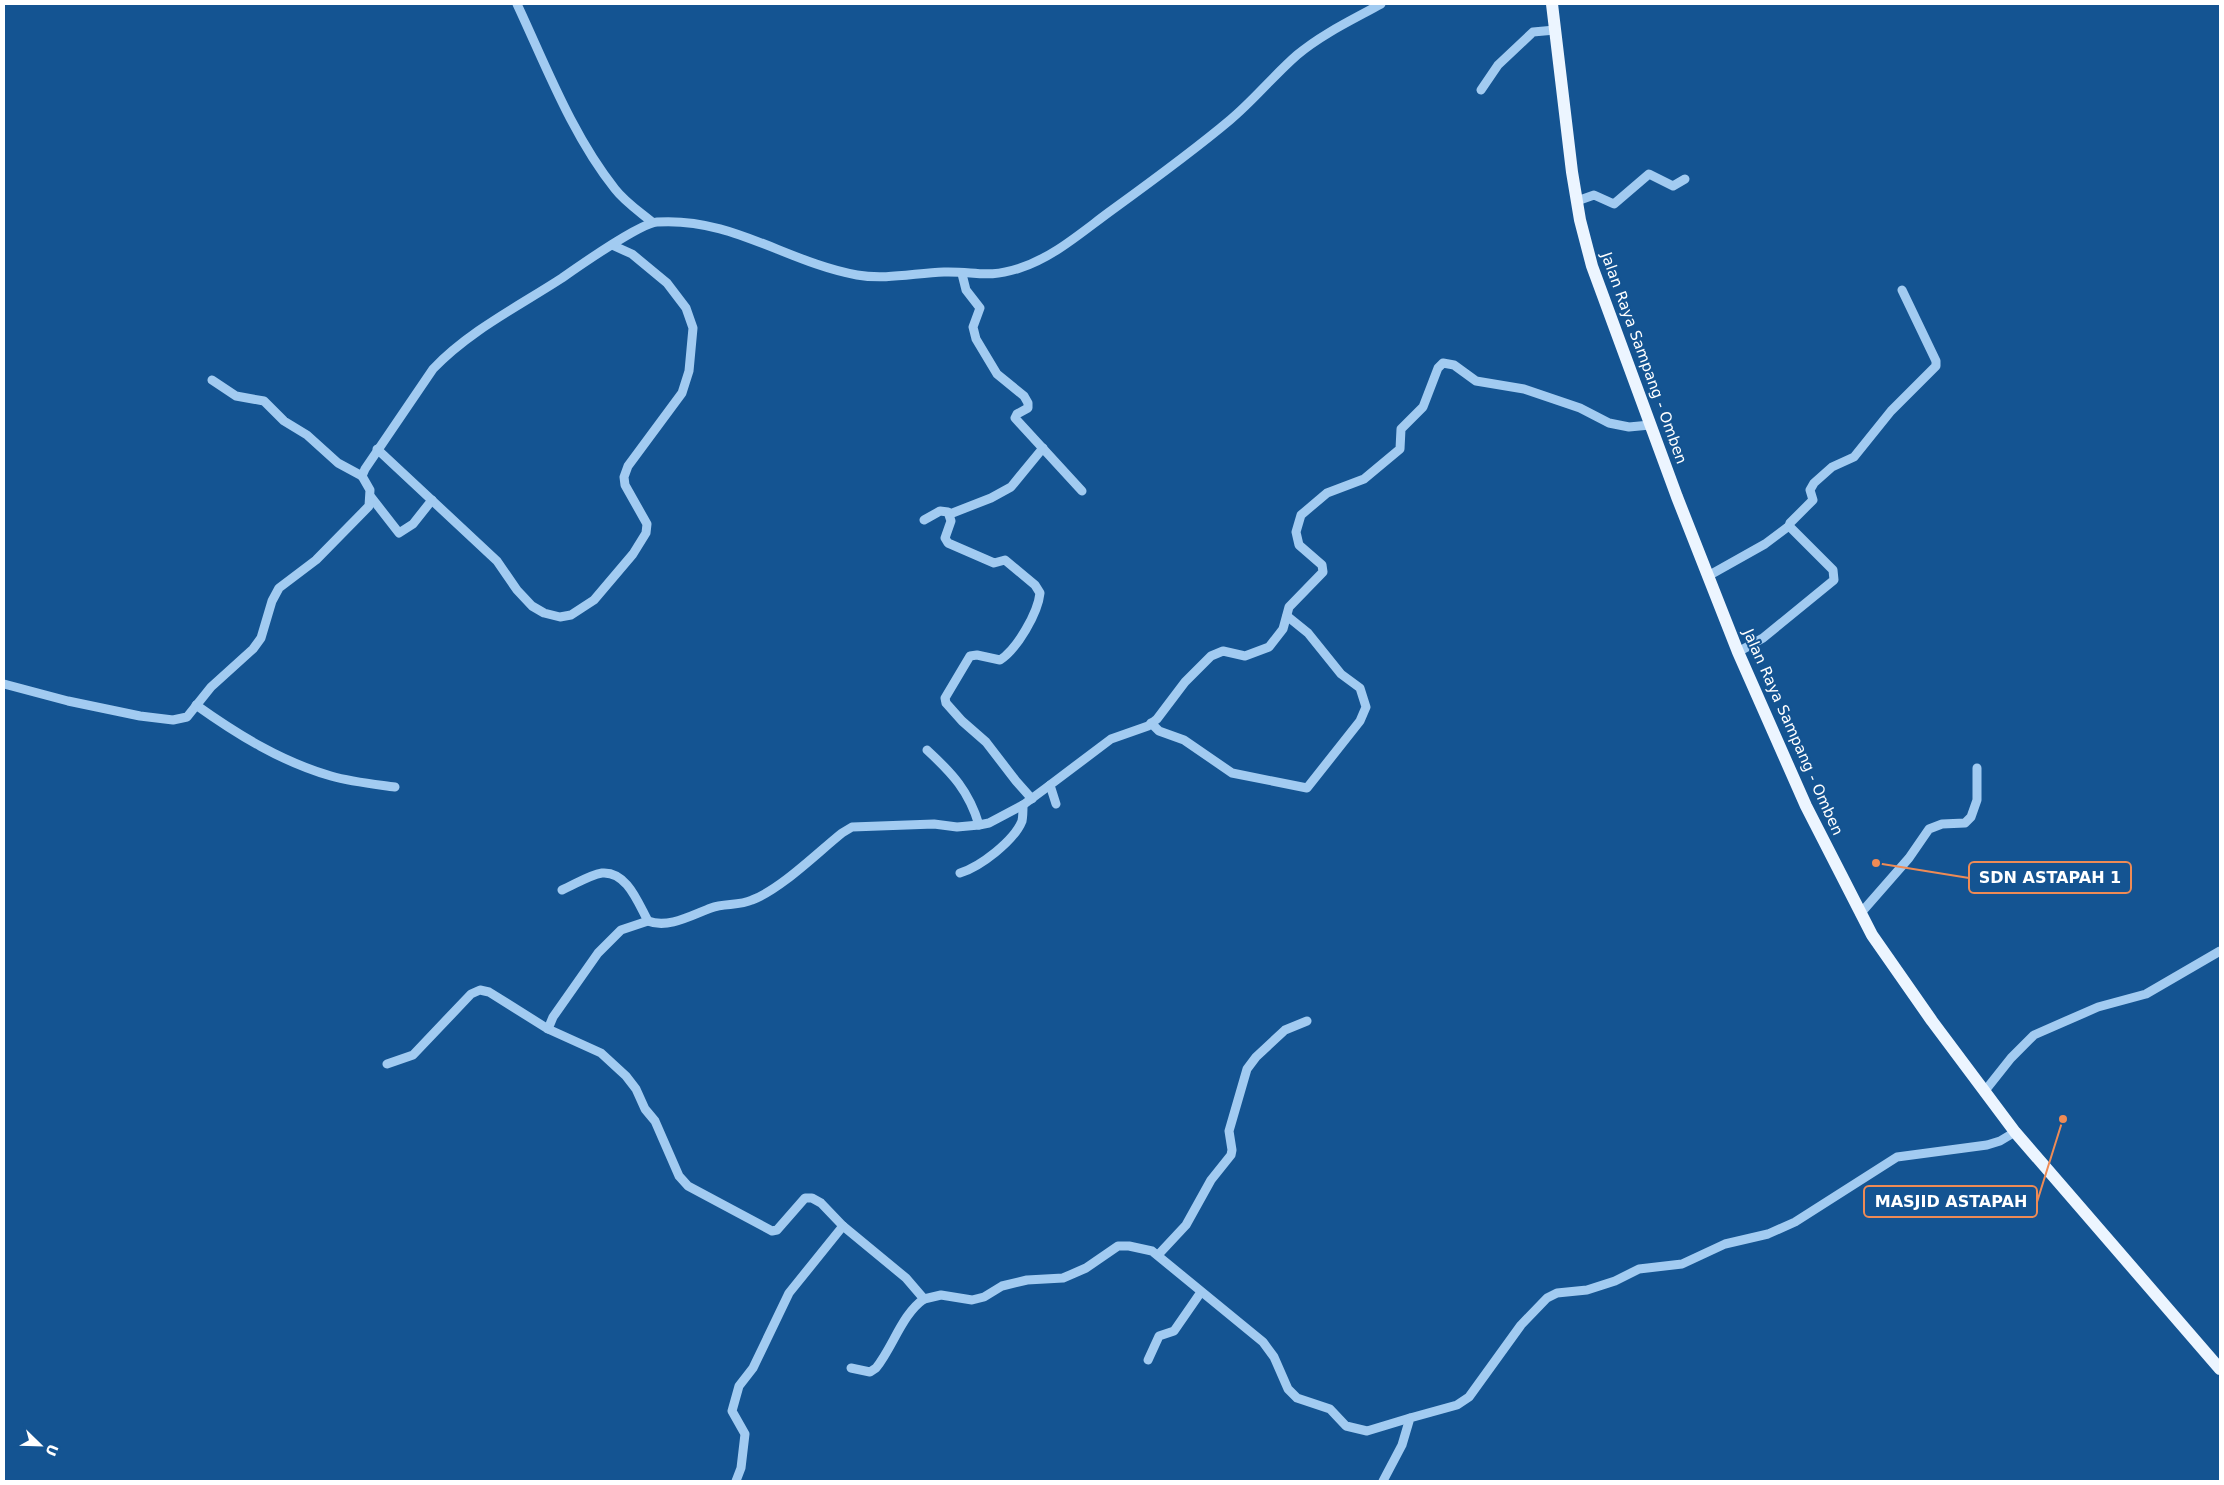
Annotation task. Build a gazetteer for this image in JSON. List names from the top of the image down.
{
  "streets": {
    "main road": ["Jalan Raya Sampang - Omben"]
  },
  "places": ["SDN ASTAPAH 1", "MASJID ASTAPAH"],
  "north": "bottom right"
}
